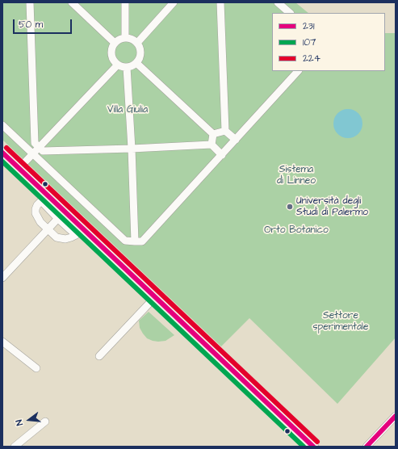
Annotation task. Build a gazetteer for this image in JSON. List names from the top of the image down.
{
  "parks": [
    "Villa Giulia",
    "Sistema di Linneo",
    "Orto Botanico",
    "Settore sperimentale"
  ],
  "places": ["Università degli Studi di Palermo"],
  "lines": ["transit line 224", "transit line 231", "transit line 107"],
  "legend": ["231", "107", "224"],
  "scale_bar": "50 m",
  "north": "left"
}
